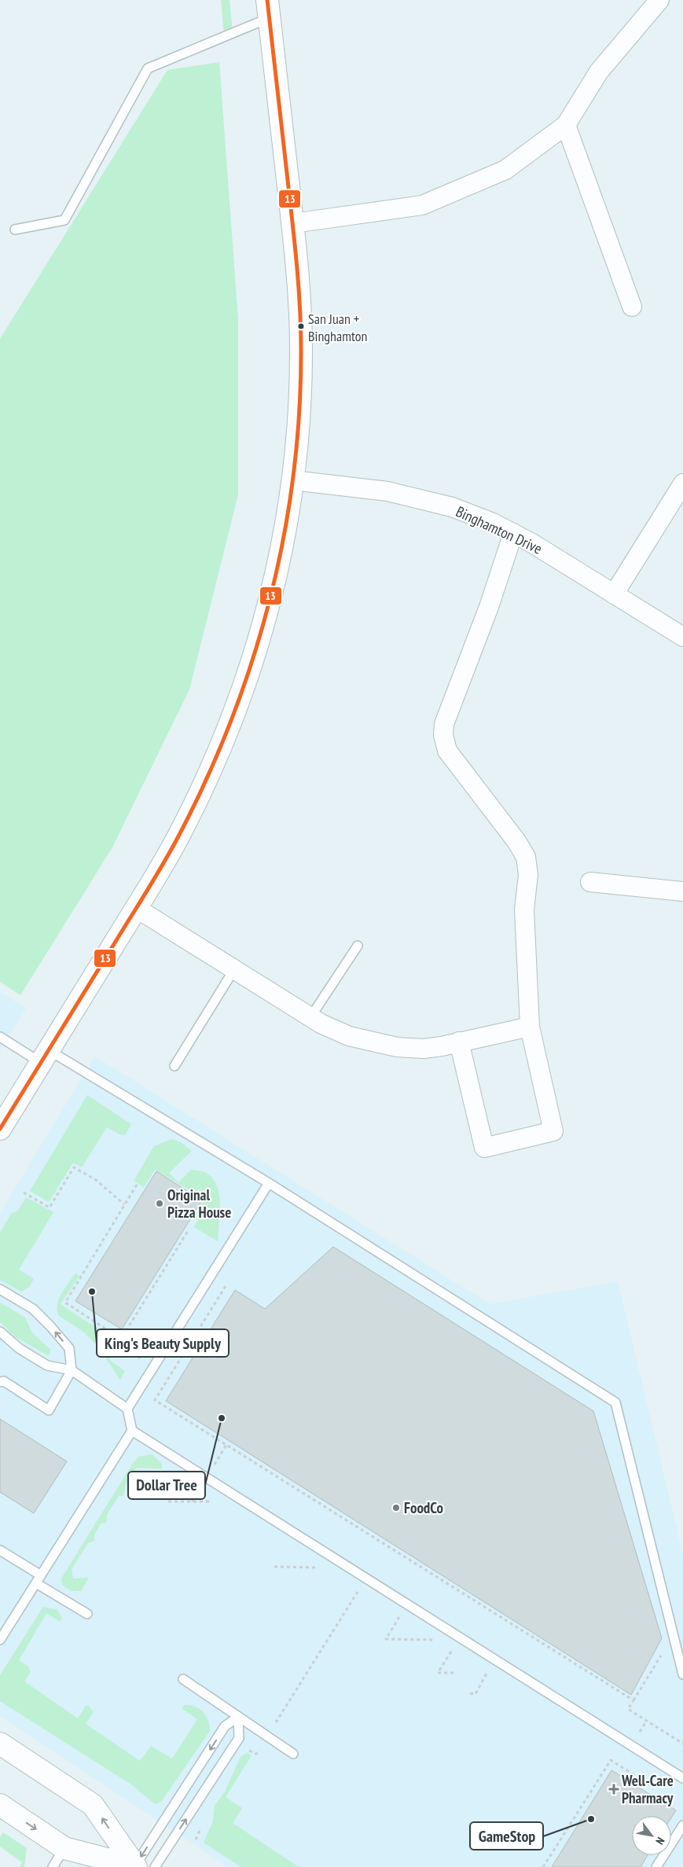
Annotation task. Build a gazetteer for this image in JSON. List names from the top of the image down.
{
  "streets": {
    "street": ["Binghamton Drive"]
  },
  "places": {
    "other": [
      "San Juan + Binghamton",
      "Original Pizza House",
      "King's Beauty Supply",
      "Dollar Tree",
      "FoodCo",
      "GameStop"
    ],
    "health": ["Well-Care Pharmacy"]
  },
  "lines": ["transit line 13"],
  "north": "bottom right"
}
